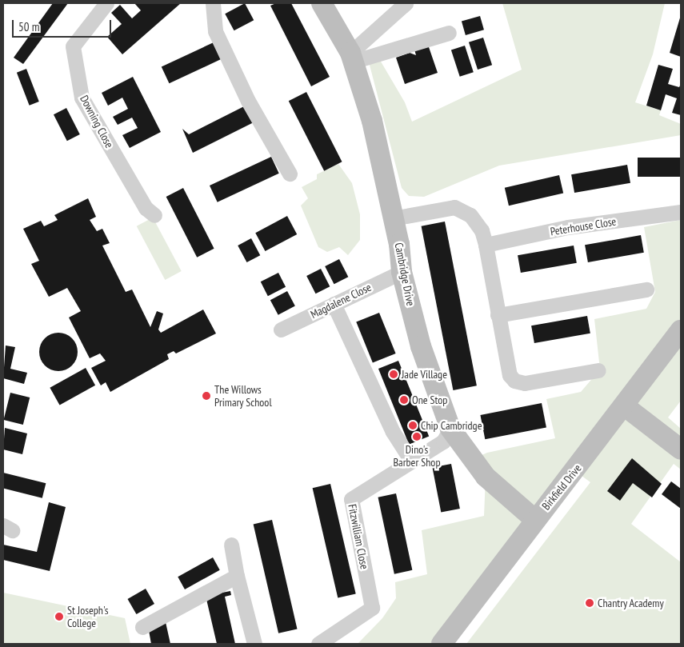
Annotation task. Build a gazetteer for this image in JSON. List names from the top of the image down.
{
  "streets": {
    "street": [
      "Downing Close",
      "Peterhouse Close",
      "Cambridge Drive",
      "Magdalene Close",
      "Birkfield Drive",
      "Fitzwilliam Close"
    ]
  },
  "crossings": [
    ["Cambridge Drive", "Magdalene Close"],
    ["Cambridge Drive", "Birkfield Drive"],
    ["Cambridge Drive", "Fitzwilliam Close"]
  ],
  "places": [
    "Jade Village",
    "The Willows Primary School",
    "One Stop",
    "Chip Cambridge",
    "Dino's Barber Shop",
    "Chantry Academy",
    "St Joseph's College"
  ],
  "scale_bar": "50 m"
}
